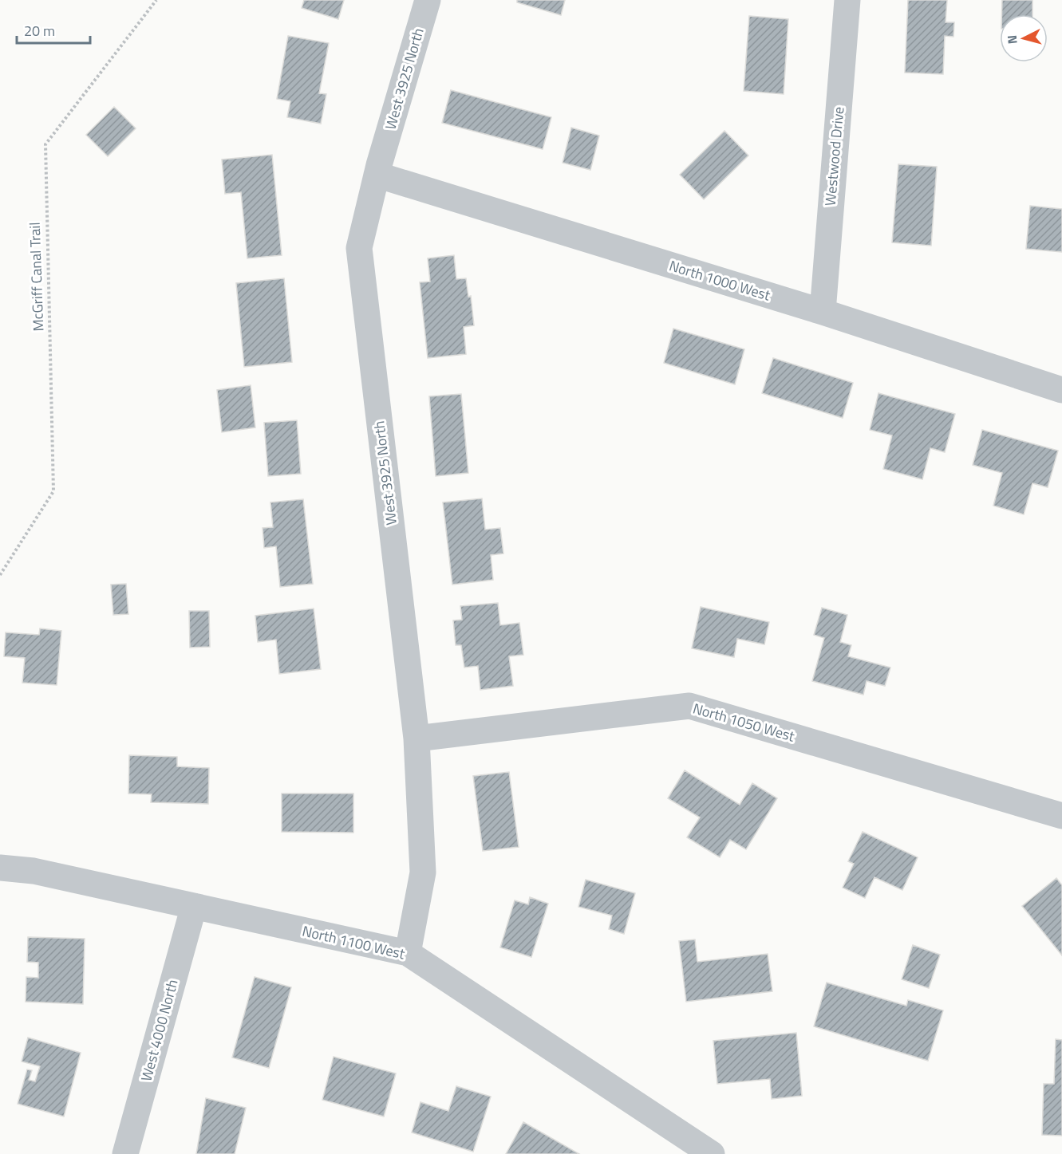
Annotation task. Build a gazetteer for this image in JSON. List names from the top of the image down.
{
  "streets": {
    "street": [
      "West 3925 North",
      "Westwood Drive",
      "North 1000 West",
      "North 1050 West",
      "North 1100 West",
      "West 4000 North"
    ],
    "path": ["McGriff Canal Trail"]
  },
  "crossings": [
    ["West 3925 North", "North 1000 West"],
    ["West 3925 North", "North 1050 West"],
    ["West 3925 North", "North 1100 West"],
    ["Westwood Drive", "North 1000 West"],
    ["North 1100 West", "West 4000 North"]
  ],
  "scale_bar": "20 m",
  "north": "left"
}
